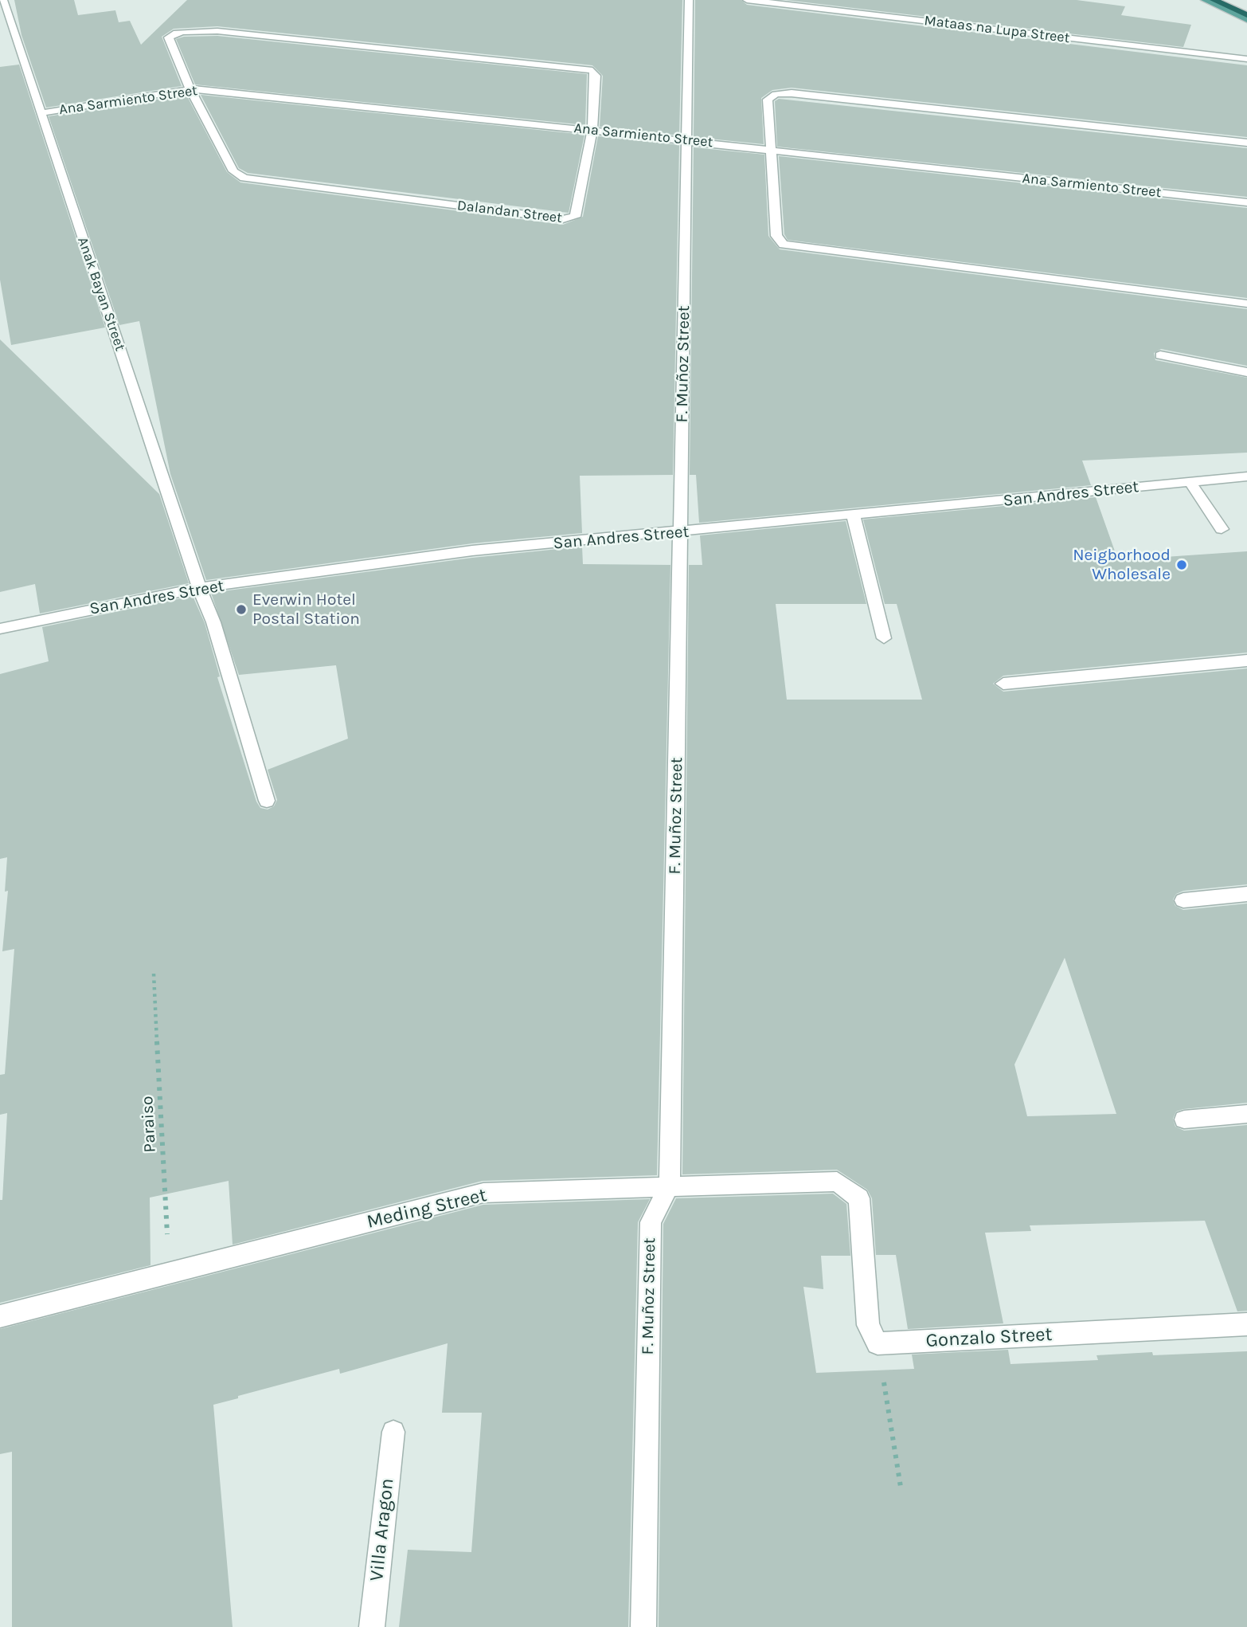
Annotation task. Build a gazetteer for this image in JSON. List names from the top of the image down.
{
  "streets": {
    "street": [
      "Mataas na Lupa Street",
      "Ana Sarmiento Street",
      "Dalandan Street",
      "Anak Bayan Street",
      "F. Muñoz Street",
      "San Andres Street",
      "Meding Street",
      "Gonzalo Street",
      "Villa Aragon"
    ],
    "path": ["Paraiso"]
  },
  "crossings": [
    ["Ana Sarmiento Street", "Dalandan Street"],
    ["Ana Sarmiento Street", "Anak Bayan Street"],
    ["Ana Sarmiento Street", "F. Muñoz Street"],
    ["Anak Bayan Street", "San Andres Street"],
    ["F. Muñoz Street", "San Andres Street"],
    ["F. Muñoz Street", "Meding Street"],
    ["Paraiso", "Meding Street"],
    ["Meding Street", "Gonzalo Street"]
  ],
  "places": ["Neigborhood Wholesale", "Everwin Hotel Postal Station"]
}
